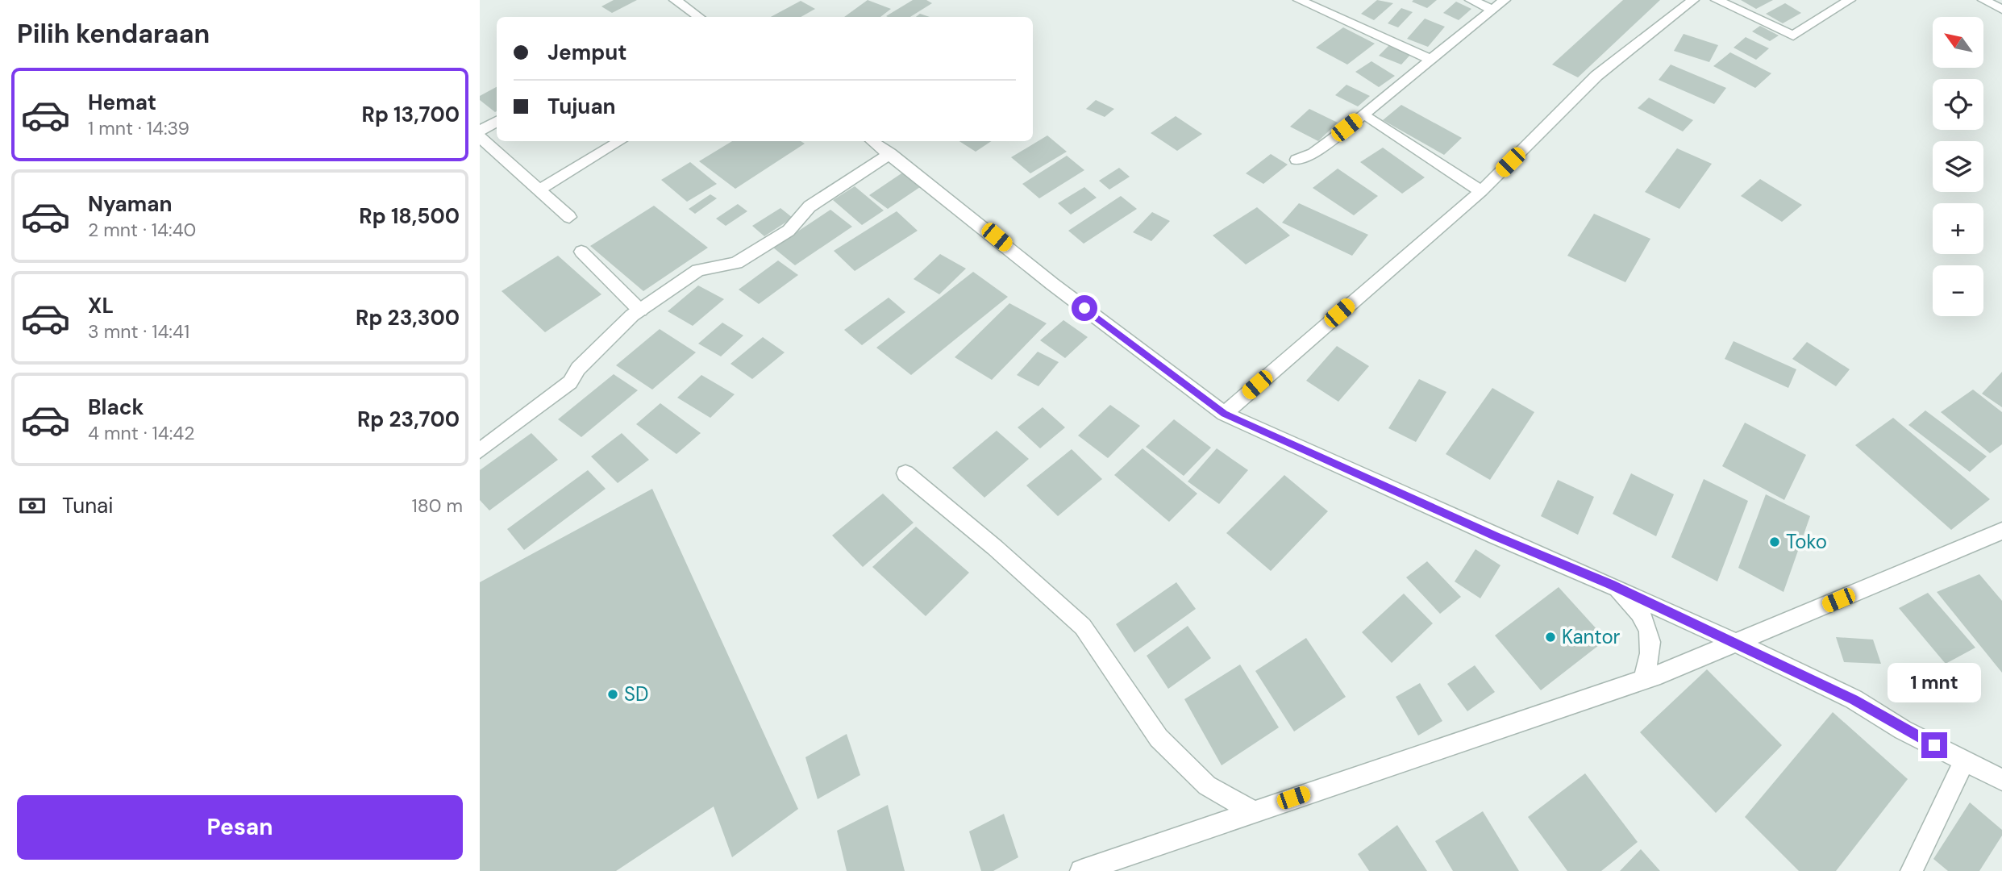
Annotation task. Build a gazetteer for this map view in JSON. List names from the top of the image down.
{
  "places": ["Toko", "Kantor", "SD"],
  "north": "top left",
  "page": {
    "heading": "Pilih kendaraan",
    "map_buttons": ["+", "−"],
    "banner": ["Jemput", "Tujuan"],
    "list": [
      {
        "name": "Hemat",
        "note": "1 mnt · 14:39",
        "value": "Rp 13,700"
      },
      {
        "name": "Nyaman",
        "note": "2 mnt · 14:40",
        "value": "Rp 18,500"
      },
      {
        "name": "XL",
        "note": "3 mnt · 14:41",
        "value": "Rp 23,300"
      },
      {
        "name": "Black",
        "note": "4 mnt · 14:42",
        "value": "Rp 23,700"
      }
    ],
    "pay": ["Tunai", "180 m"],
    "bubble": "1 mnt",
    "buttons": "Pesan"
  }
}
